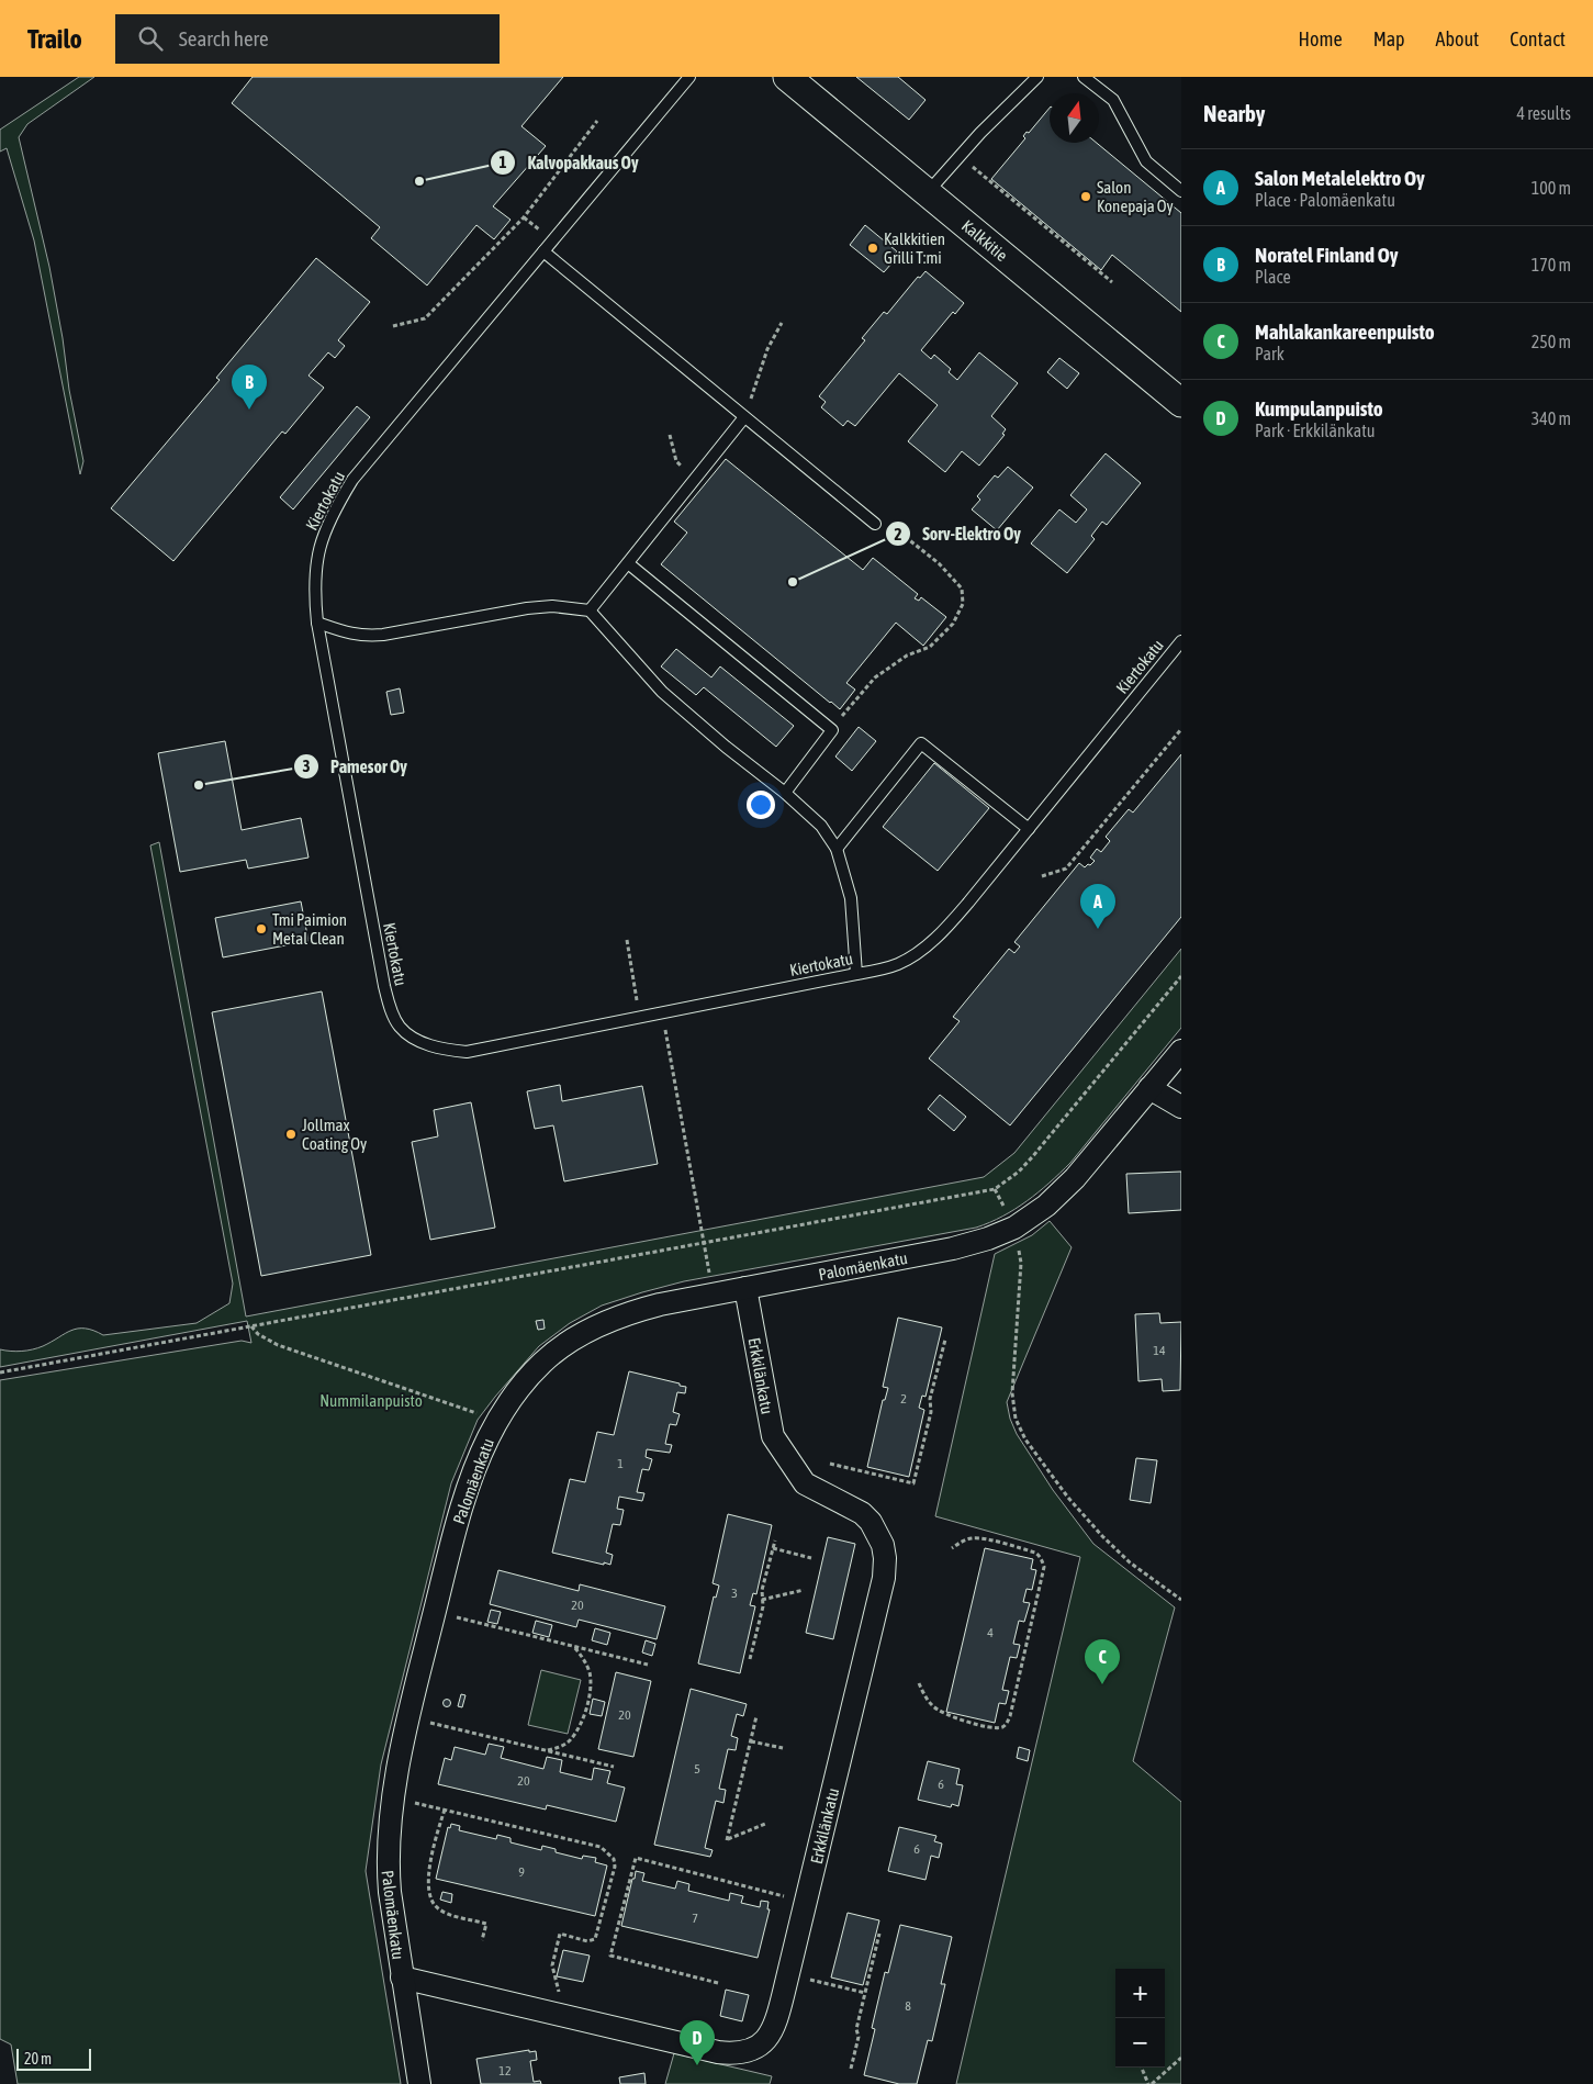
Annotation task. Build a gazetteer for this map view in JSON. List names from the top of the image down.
{
  "streets": {
    "street": ["Kalkkitie", "Palomäenkatu", "Erkkilänkatu"],
    "lane": ["Kiertokatu"]
  },
  "crossings": [
    ["Palomäenkatu", "Erkkilänkatu"]
  ],
  "parks": ["Nummilanpuisto"],
  "places": [
    "Kalvopakkaus Oy",
    "Salon Konepaja Oy",
    "Kalkkitien Grilli T:mi",
    "Sorv-Elektro Oy",
    "Pamesor Oy",
    "Tmi Paimion Metal Clean",
    "Jollmax Coating Oy"
  ],
  "house_numbers": [
    "14",
    "2",
    "1",
    "3",
    "20",
    "4",
    "20",
    "5",
    "20",
    "6",
    "6",
    "9",
    "7",
    "8",
    "12"
  ],
  "scale_bar": "20 m",
  "north": "top",
  "page": {
    "header": "Trailo",
    "search": "Search here",
    "nav": [
      "Home",
      "Map",
      "About",
      "Contact"
    ],
    "heading": ["Nearby", "4 results"],
    "list": [
      {
        "mark": "A",
        "name": "Salon Metalelektro Oy",
        "note": "Place · Palomäenkatu",
        "value": "100 m"
      },
      {
        "mark": "B",
        "name": "Noratel Finland Oy",
        "note": "Place",
        "value": "170 m"
      },
      {
        "mark": "C",
        "name": "Mahlakankareenpuisto",
        "note": "Park",
        "value": "250 m"
      },
      {
        "mark": "D",
        "name": "Kumpulanpuisto",
        "note": "Park · Erkkilänkatu",
        "value": "340 m"
      }
    ],
    "pins": [
      "B",
      "A",
      "C",
      "D"
    ],
    "map_buttons": ["+", "−"],
    "scale": "20 m"
  }
}
